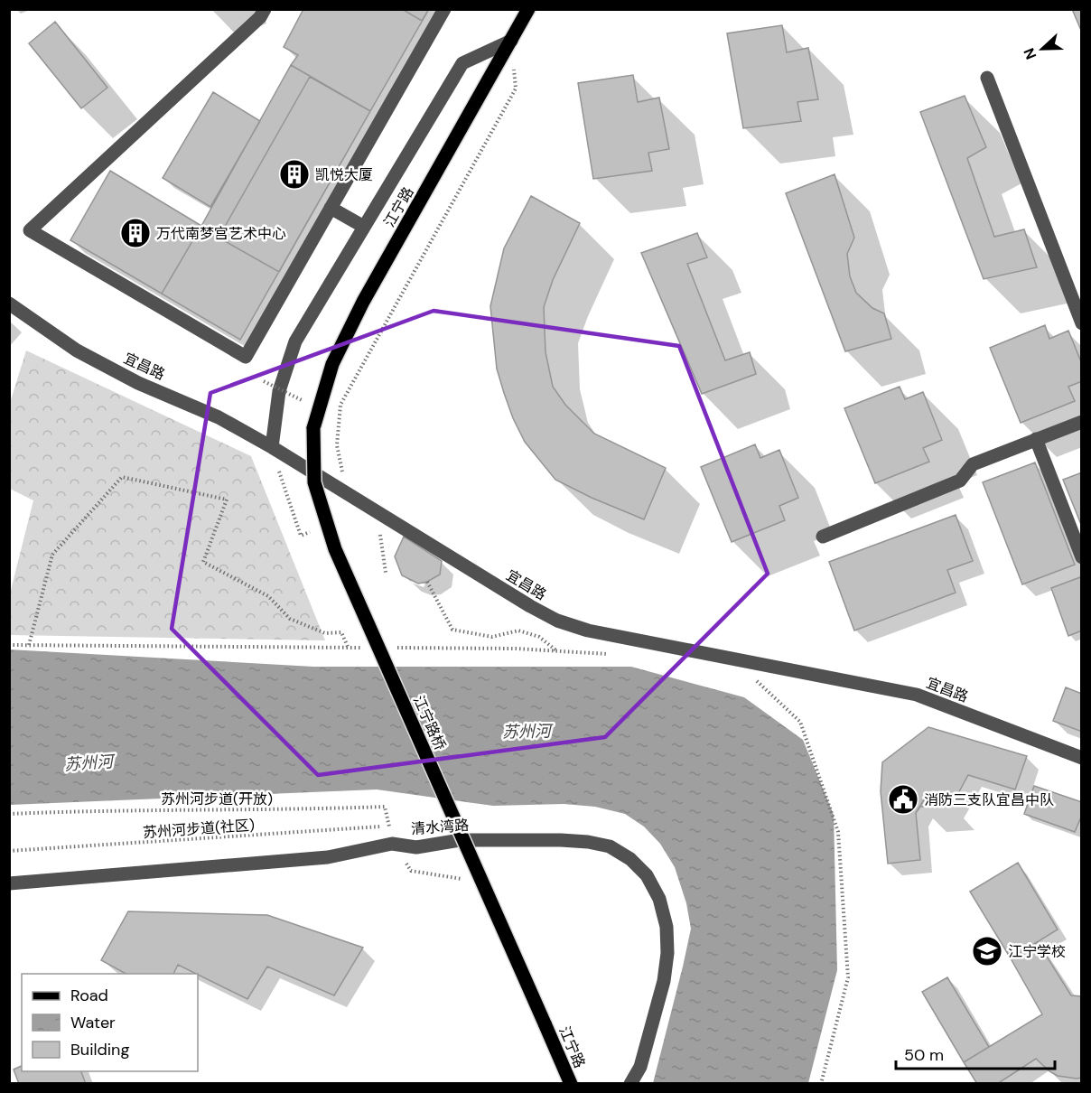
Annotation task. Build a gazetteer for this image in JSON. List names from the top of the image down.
{
  "streets": {
    "main road": ["江宁路", "江宁路桥"],
    "street": ["宜昌路", "清水湾路"],
    "path": ["苏州河步道(开放)", "苏州河步道(社区)"]
  },
  "crossings": [
    ["江宁路", "江宁路桥"],
    ["苏州河步道(开放)", "清水湾路"],
    ["苏州河步道(开放)", "苏州河步道(社区)"]
  ],
  "water": ["苏州河"],
  "places": {
    "building": ["凯悦大厦", "万代南梦宫艺术中心"],
    "public building": ["消防三支队宜昌中队"],
    "school or university": ["江宁学校"]
  },
  "legend": ["Road", "Water", "Building"],
  "scale_bar": "50 m",
  "north": "left"
}
